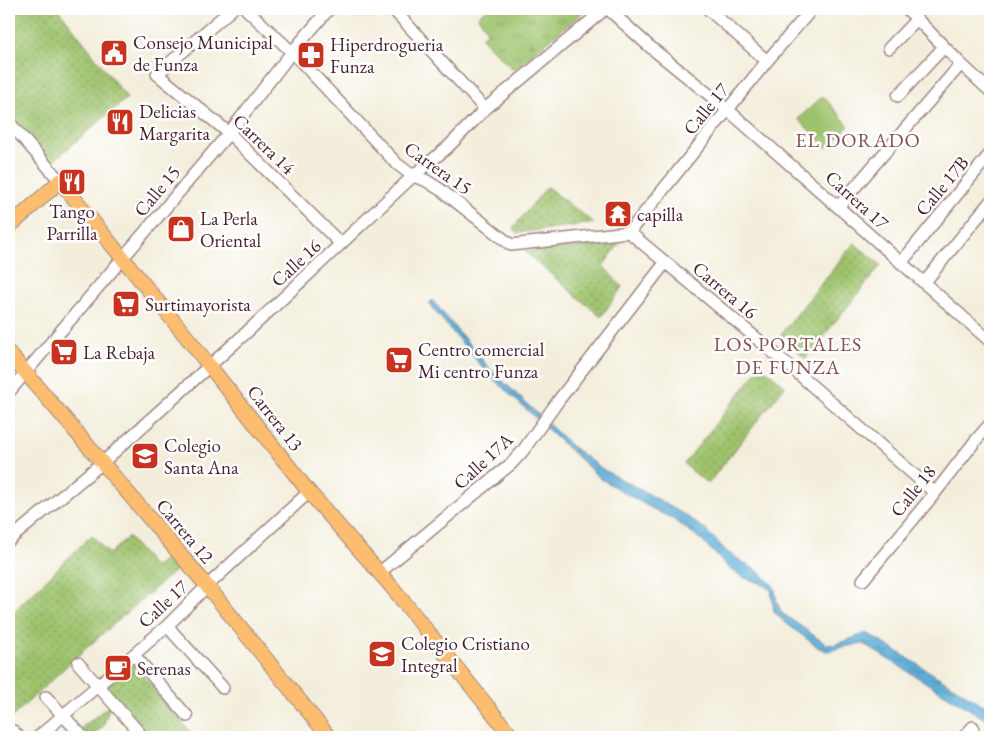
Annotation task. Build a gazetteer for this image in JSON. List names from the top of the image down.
{
  "streets": {
    "main road": ["Carrera 13", "Carrera 12"],
    "street": [
      "Calle 17",
      "Carrera 14",
      "Carrera 15",
      "Calle 17B",
      "Calle 15",
      "Carrera 17",
      "Calle 16",
      "Carrera 16",
      "Calle 17A",
      "Calle 18"
    ]
  },
  "crossings": [
    ["Calle 17", "Carrera 15"],
    ["Calle 17", "Carrera 17"],
    ["Calle 17", "Carrera 16"],
    ["Calle 17", "Carrera 13"],
    ["Calle 17", "Carrera 12"],
    ["Carrera 14", "Calle 15"],
    ["Carrera 14", "Calle 16"],
    ["Carrera 15", "Calle 15"],
    ["Carrera 15", "Calle 16"],
    ["Carrera 15", "Carrera 16"],
    ["Calle 17B", "Carrera 17"],
    ["Calle 15", "Carrera 13"],
    ["Calle 15", "Carrera 12"],
    ["Carrera 17", "Calle 16"],
    ["Calle 16", "Carrera 13"],
    ["Calle 16", "Carrera 12"],
    ["Carrera 16", "Calle 17A"],
    ["Carrera 16", "Calle 18"],
    ["Carrera 13", "Calle 17A"]
  ],
  "districts": ["EL DORADO", "LOS PORTALES DE FUNZA"],
  "places": {
    "public building": ["Consejo Municipal de Funza"],
    "pharmacy": ["Hiperdrogueria Funza"],
    "restaurant": ["Delicias Margarita", "Tango Parrilla"],
    "temple": ["capilla"],
    "shop": ["La Perla Oriental"],
    "supermarket": ["Surtimayorista", "La Rebaja", "Centro comercial Mi centro Funza"],
    "school or university": ["Colegio Santa Ana", "Colegio Cristiano Integral"],
    "cafe": ["Serenas"]
  }
}
